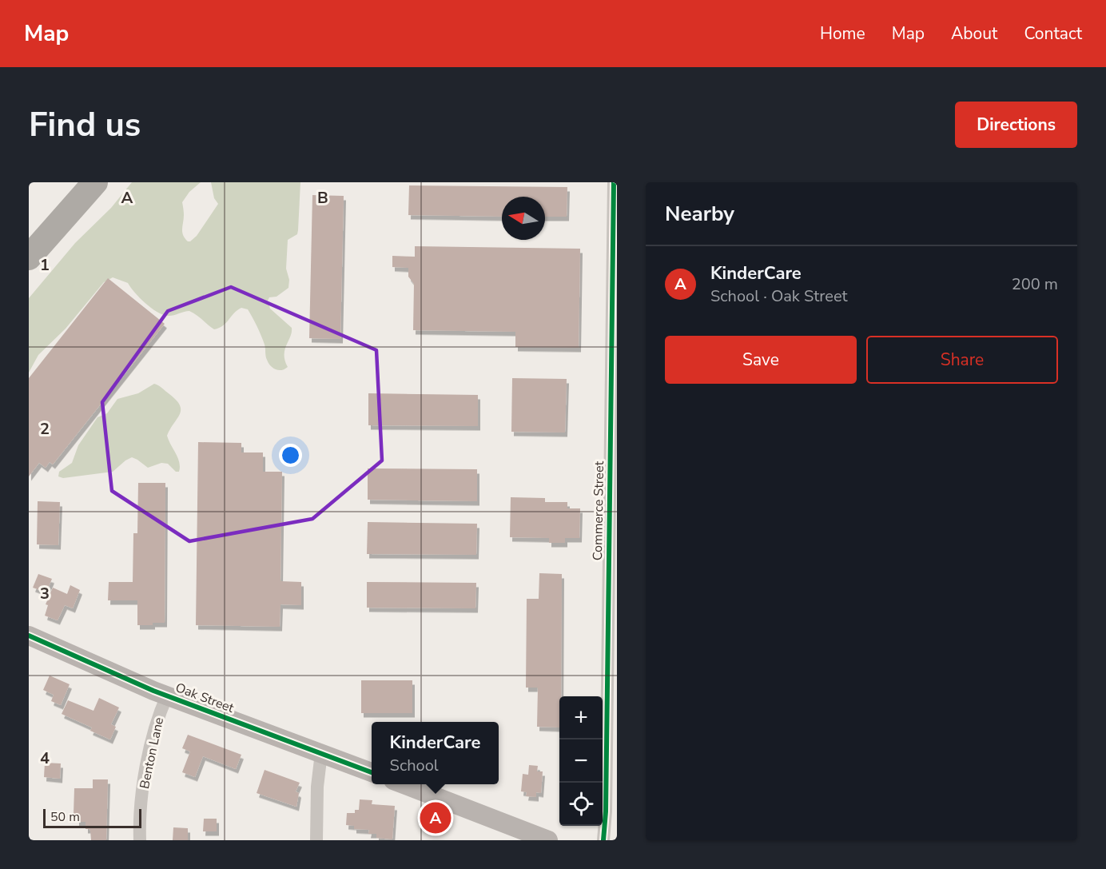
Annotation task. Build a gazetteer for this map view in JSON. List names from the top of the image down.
{
  "streets": {
    "street": ["Commerce Street", "Oak Street", "Benton Lane"]
  },
  "crossings": [
    ["Oak Street", "Benton Lane"]
  ],
  "scale_bar": "50 m",
  "north": "left",
  "page": {
    "header": "Map",
    "nav": [
      "Home",
      "Map",
      "About",
      "Contact"
    ],
    "buttons": [
      "Directions",
      ["Save", "Share"]
    ],
    "title": "Find us",
    "heading": "Nearby",
    "list": [
      {
        "mark": "A",
        "name": "KinderCare",
        "note": "School · Oak Street",
        "value": "200 m"
      }
    ],
    "map_buttons": ["+", "−"],
    "popup": ["KinderCare", "School"],
    "pins": "A",
    "scale": "50 m"
  },
  "grid": {
    "columns": ["A", "B"],
    "rows": [
      "1",
      "2",
      "3",
      "4"
    ]
  }
}
